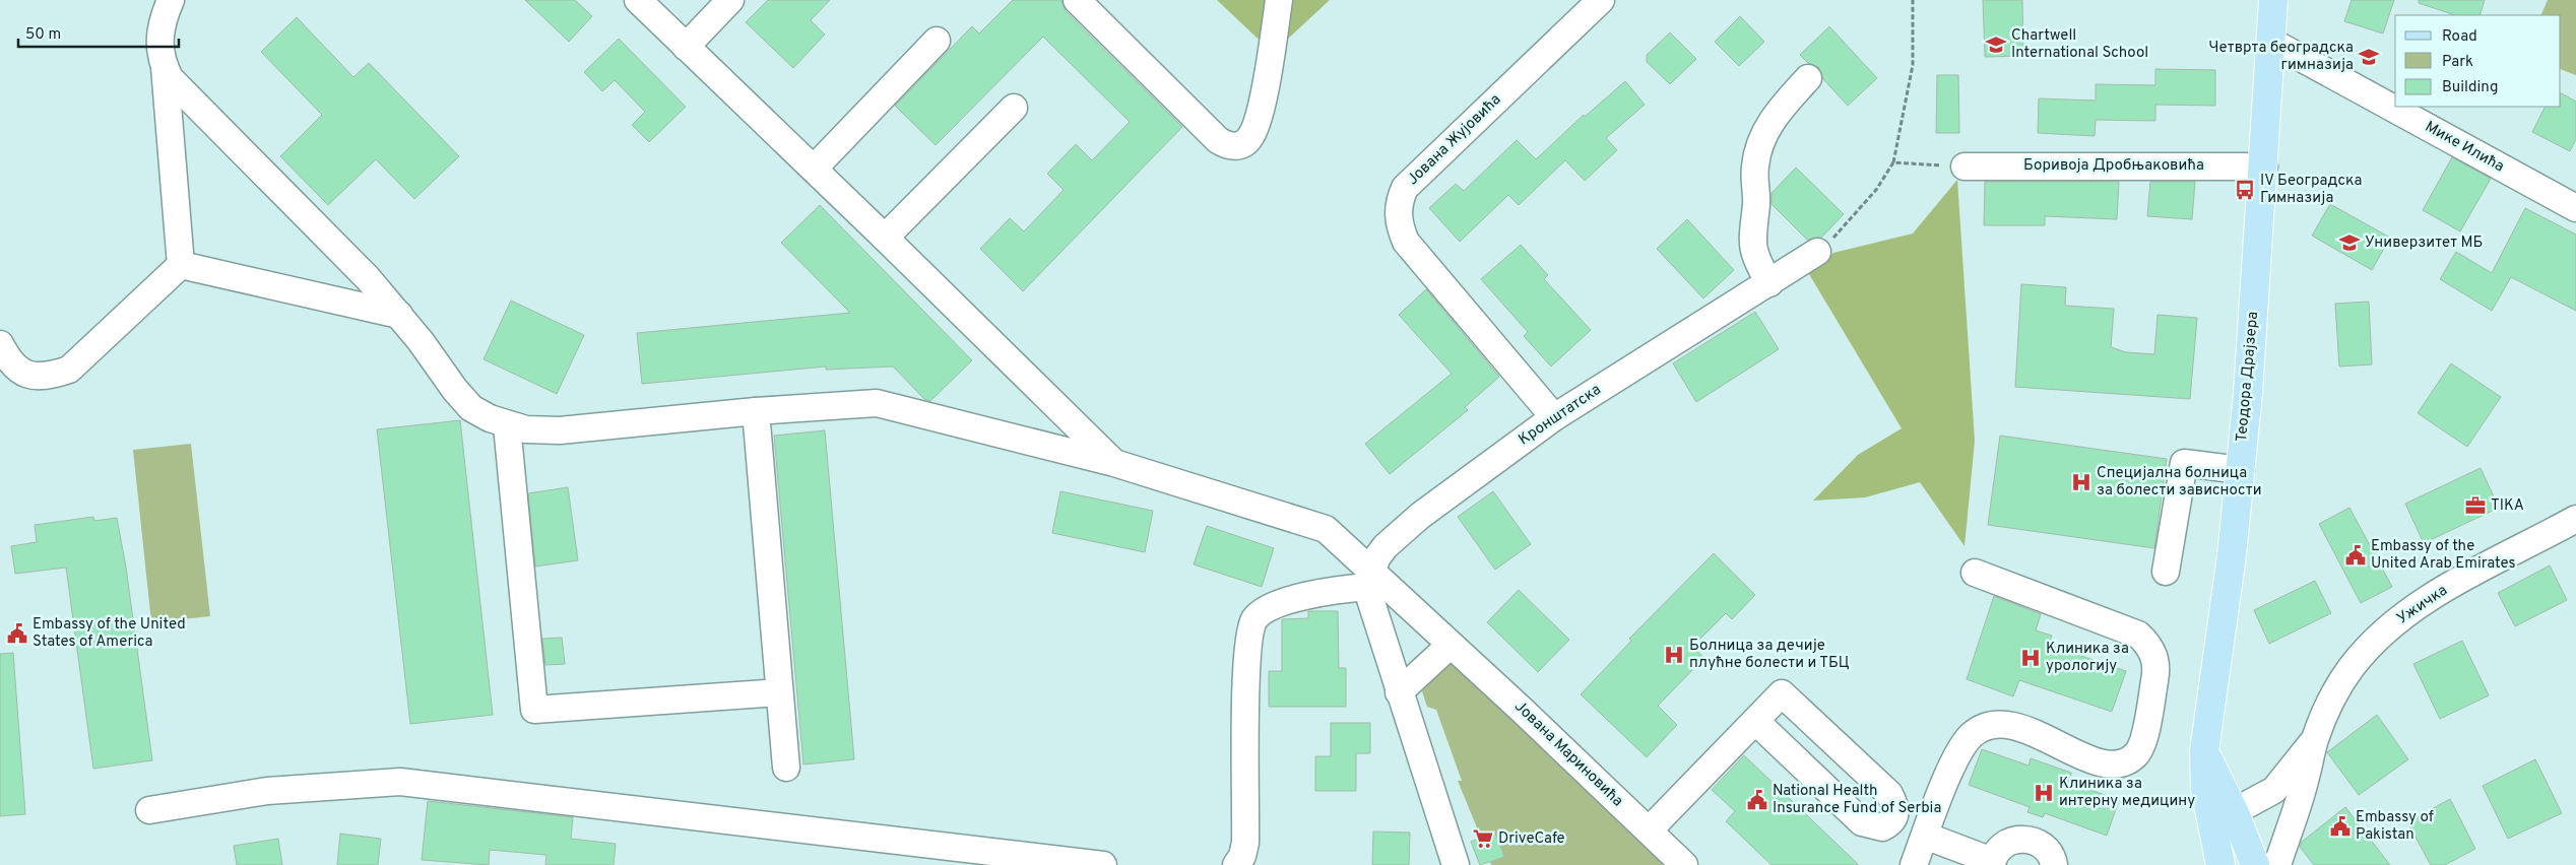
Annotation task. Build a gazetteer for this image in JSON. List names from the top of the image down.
{
  "streets": {
    "main road": ["Теодора Драјзера"],
    "street": [
      "Јована Жујовића",
      "Мике Илића",
      "Боривоја Дробњаковића",
      "Кронштатска",
      "Ужичка",
      "Јована Мариновића"
    ]
  },
  "crossings": [
    ["Јована Жујовића", "Кронштатска"],
    ["Мике Илића", "Теодора Драјзера"],
    ["Боривоја Дробњаковића", "Теодора Драјзера"],
    ["Теодора Драјзера", "Ужичка"],
    ["Кронштатска", "Јована Мариновића"]
  ],
  "places": {
    "school or university": ["Chartwell International School", "Четврта београдска гимназија", "Универзитет МБ"],
    "bus stop": ["IV Београдска Гимназија"],
    "hospital": [
      "Специјална болница за болести зависности",
      "Болница за дечије плућне болести и ТБЦ",
      "Клиника за урологију",
      "Клиника за интерну медицину"
    ],
    "office": ["TIKA"],
    "public building": [
      "Embassy of the United Arab Emirates",
      "Embassy of the United States of America",
      "National Health Insurance Fund of Serbia",
      "Embassy of Pakistan"
    ],
    "supermarket": ["DriveCafe"]
  },
  "legend": ["Road", "Park", "Building"],
  "scale_bar": "50 m"
}
